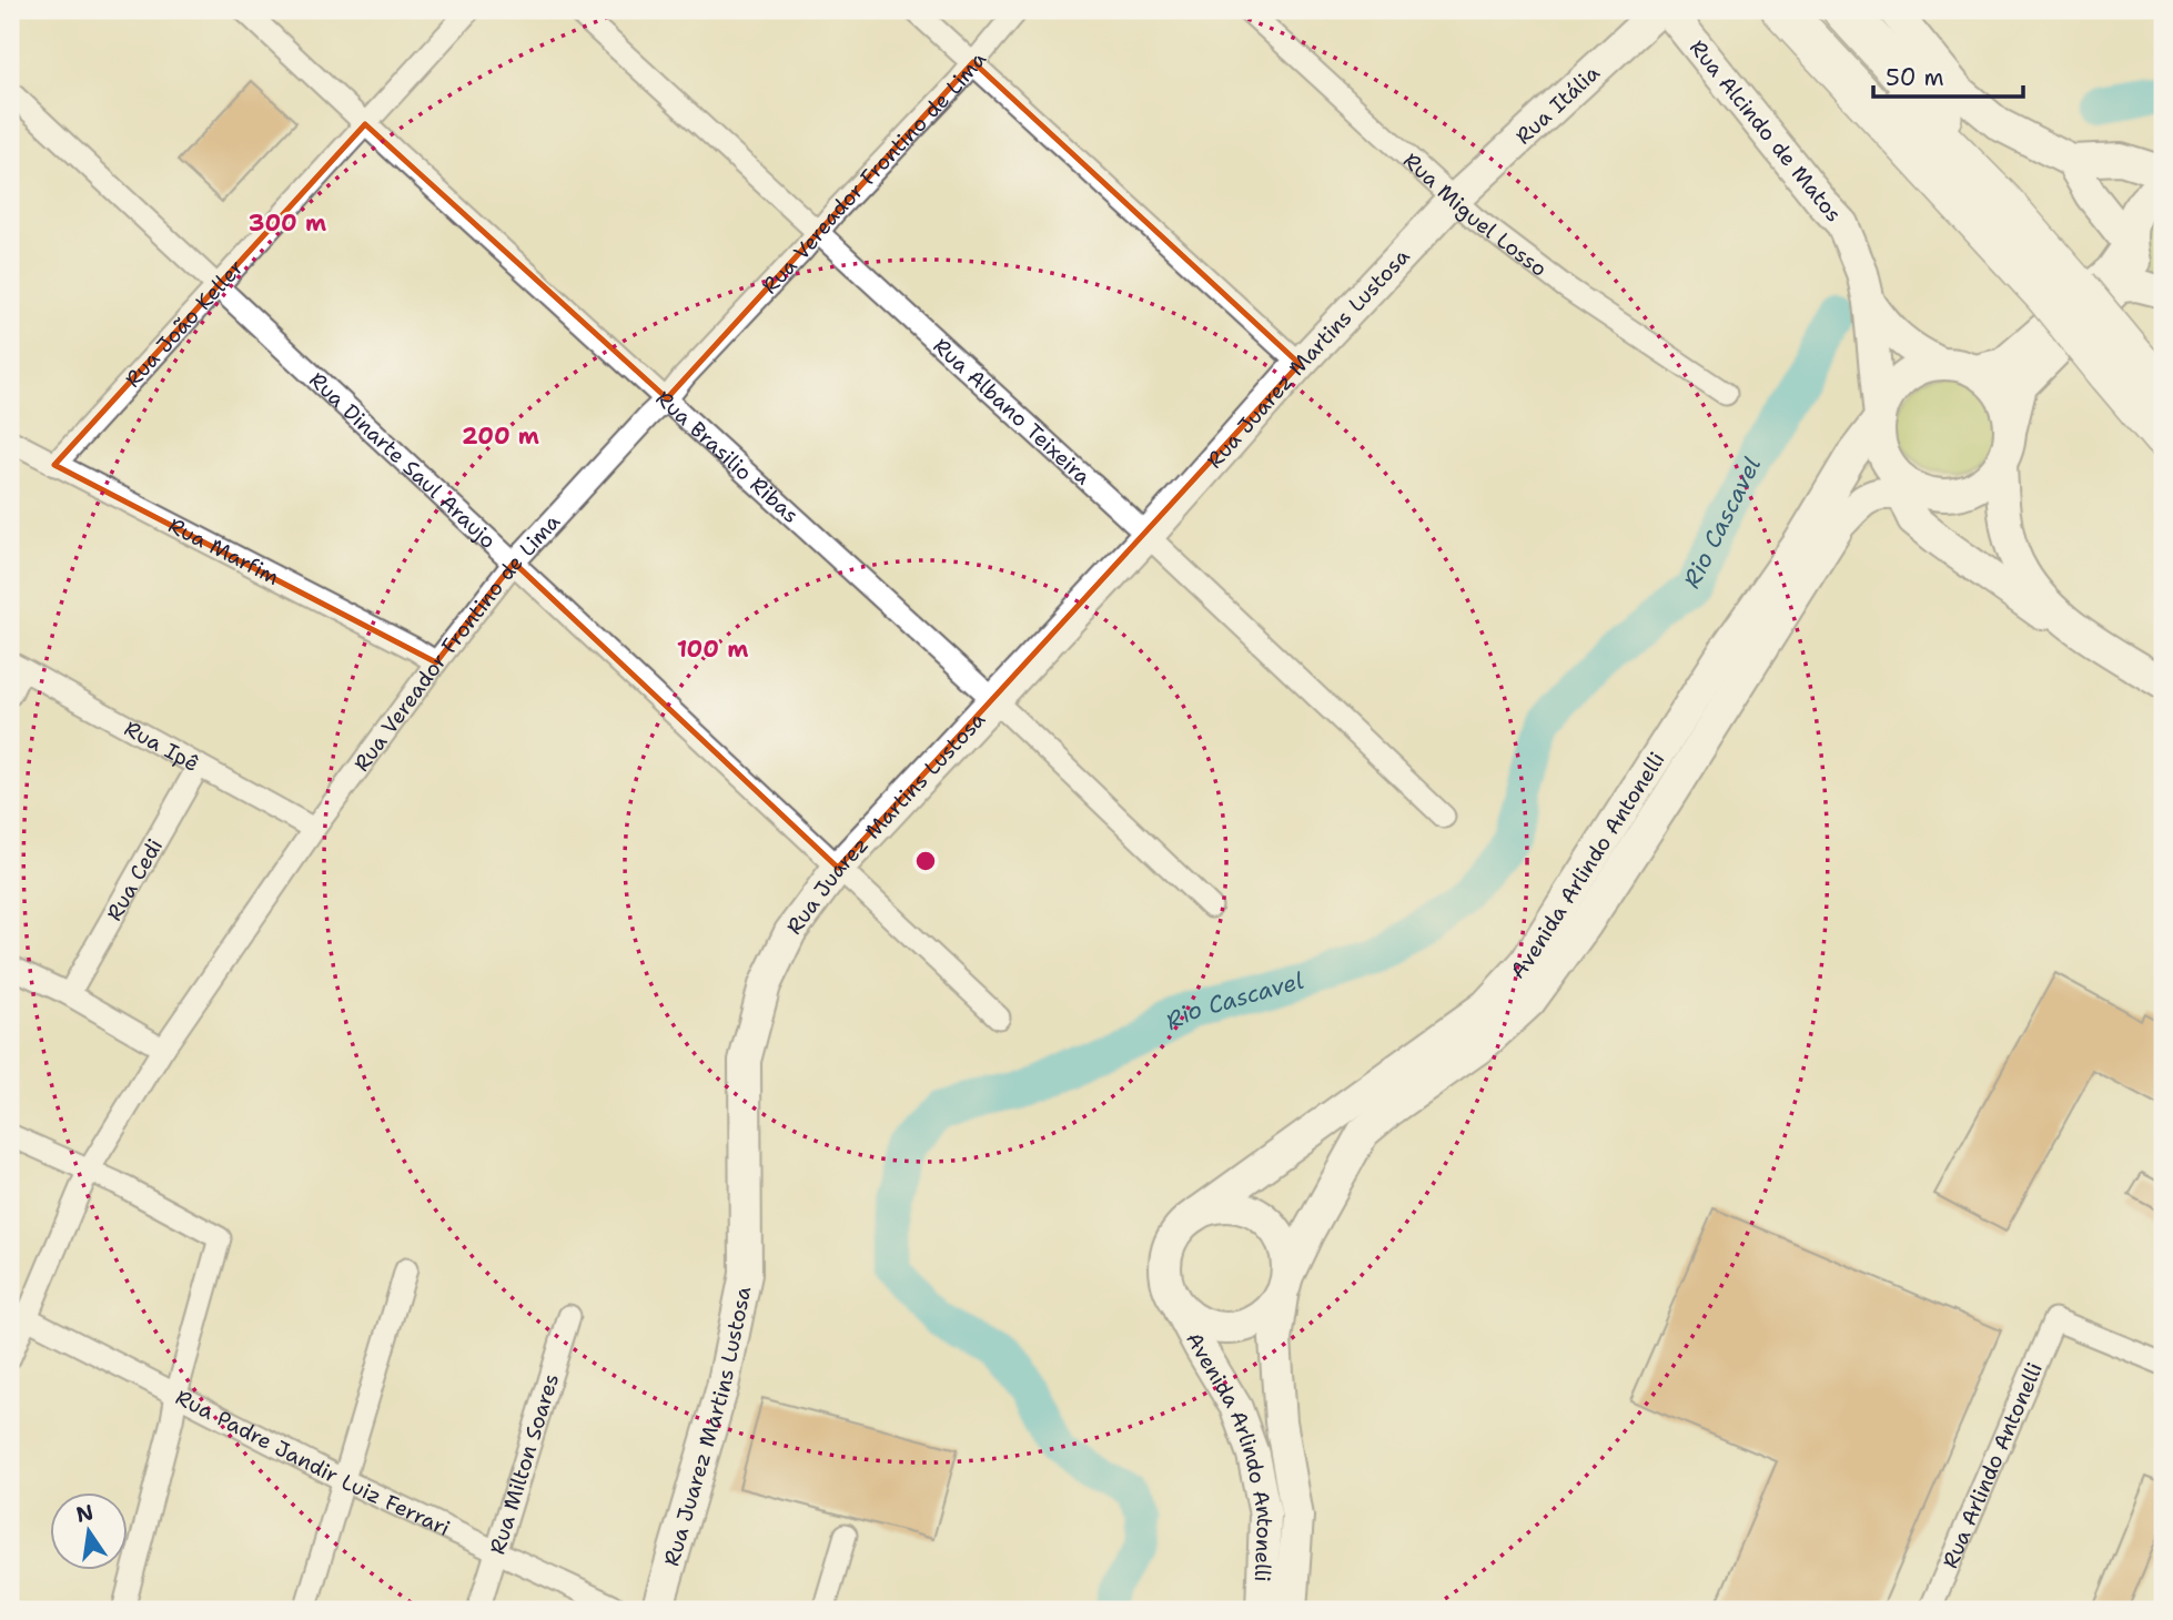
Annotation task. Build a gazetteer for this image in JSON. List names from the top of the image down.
{
  "streets": {
    "main road": [
      "Rua Itália",
      "Rua Alcindo de Matos",
      "Rua Juarez Martins Lustosa",
      "Avenida Arlindo Antonelli"
    ],
    "street": [
      "Rua Vereador Frontino de Lima",
      "Rua Miguel Losso",
      "Rua João Keller",
      "Rua Albano Teixeira",
      "Rua Brasilio Ribas",
      "Rua Dinarte Saul Araujo",
      "Rua Marfim",
      "Rua Ipê",
      "Rua Cedi",
      "Rua Padre Jandir Luiz Ferrari",
      "Rua Milton Soares",
      "Rua Arlindo Antonelli"
    ]
  },
  "crossings": [
    ["Rua Itália", "Rua Miguel Losso"],
    ["Rua Itália", "Rua Juarez Martins Lustosa"],
    ["Rua Alcindo de Matos", "Avenida Arlindo Antonelli"],
    ["Rua Vereador Frontino de Lima", "Rua Albano Teixeira"],
    ["Rua Vereador Frontino de Lima", "Rua Brasilio Ribas"],
    ["Rua Vereador Frontino de Lima", "Rua Dinarte Saul Araujo"],
    ["Rua Vereador Frontino de Lima", "Rua Marfim"],
    ["Rua Vereador Frontino de Lima", "Rua Ipê"],
    ["Rua Vereador Frontino de Lima", "Rua Padre Jandir Luiz Ferrari"],
    ["Rua Miguel Losso", "Rua Juarez Martins Lustosa"],
    ["Rua João Keller", "Rua Brasilio Ribas"],
    ["Rua João Keller", "Rua Dinarte Saul Araujo"],
    ["Rua João Keller", "Rua Marfim"],
    ["Rua Juarez Martins Lustosa", "Rua Albano Teixeira"],
    ["Rua Juarez Martins Lustosa", "Rua Brasilio Ribas"],
    ["Rua Juarez Martins Lustosa", "Rua Dinarte Saul Araujo"],
    ["Rua Ipê", "Rua Cedi"],
    ["Rua Padre Jandir Luiz Ferrari", "Rua Milton Soares"]
  ],
  "water": ["Rio Cascavel"],
  "scale_bar": "50 m",
  "north": "top",
  "rings": ["300 m", "200 m", "100 m"]
}
